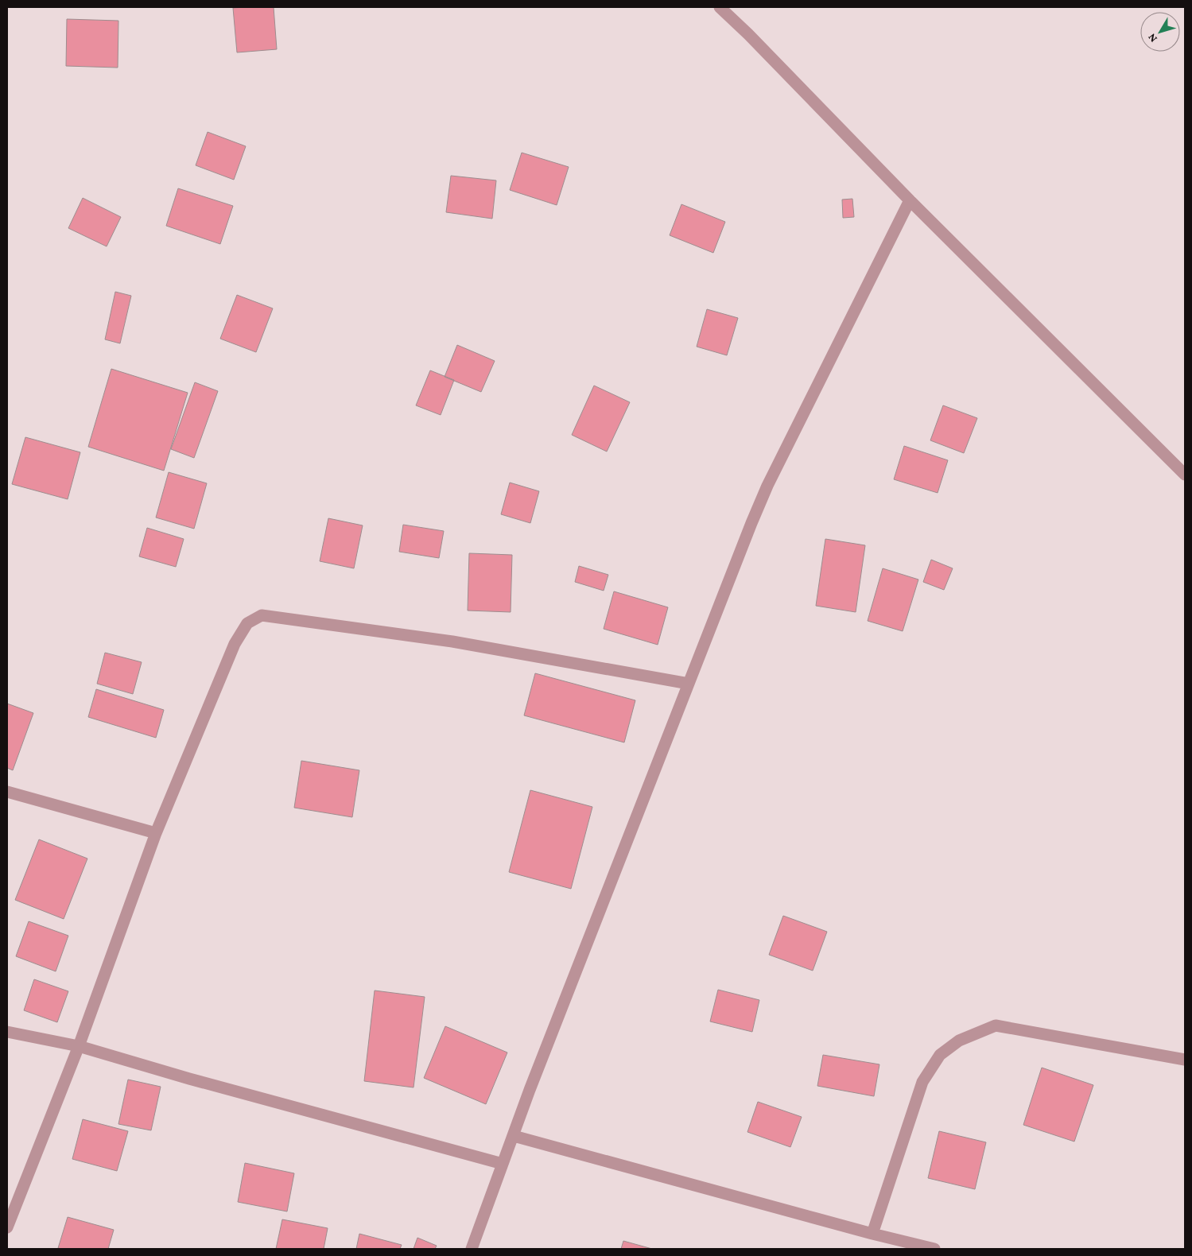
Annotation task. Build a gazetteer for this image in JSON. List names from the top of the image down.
{
  "north": "bottom left"
}
